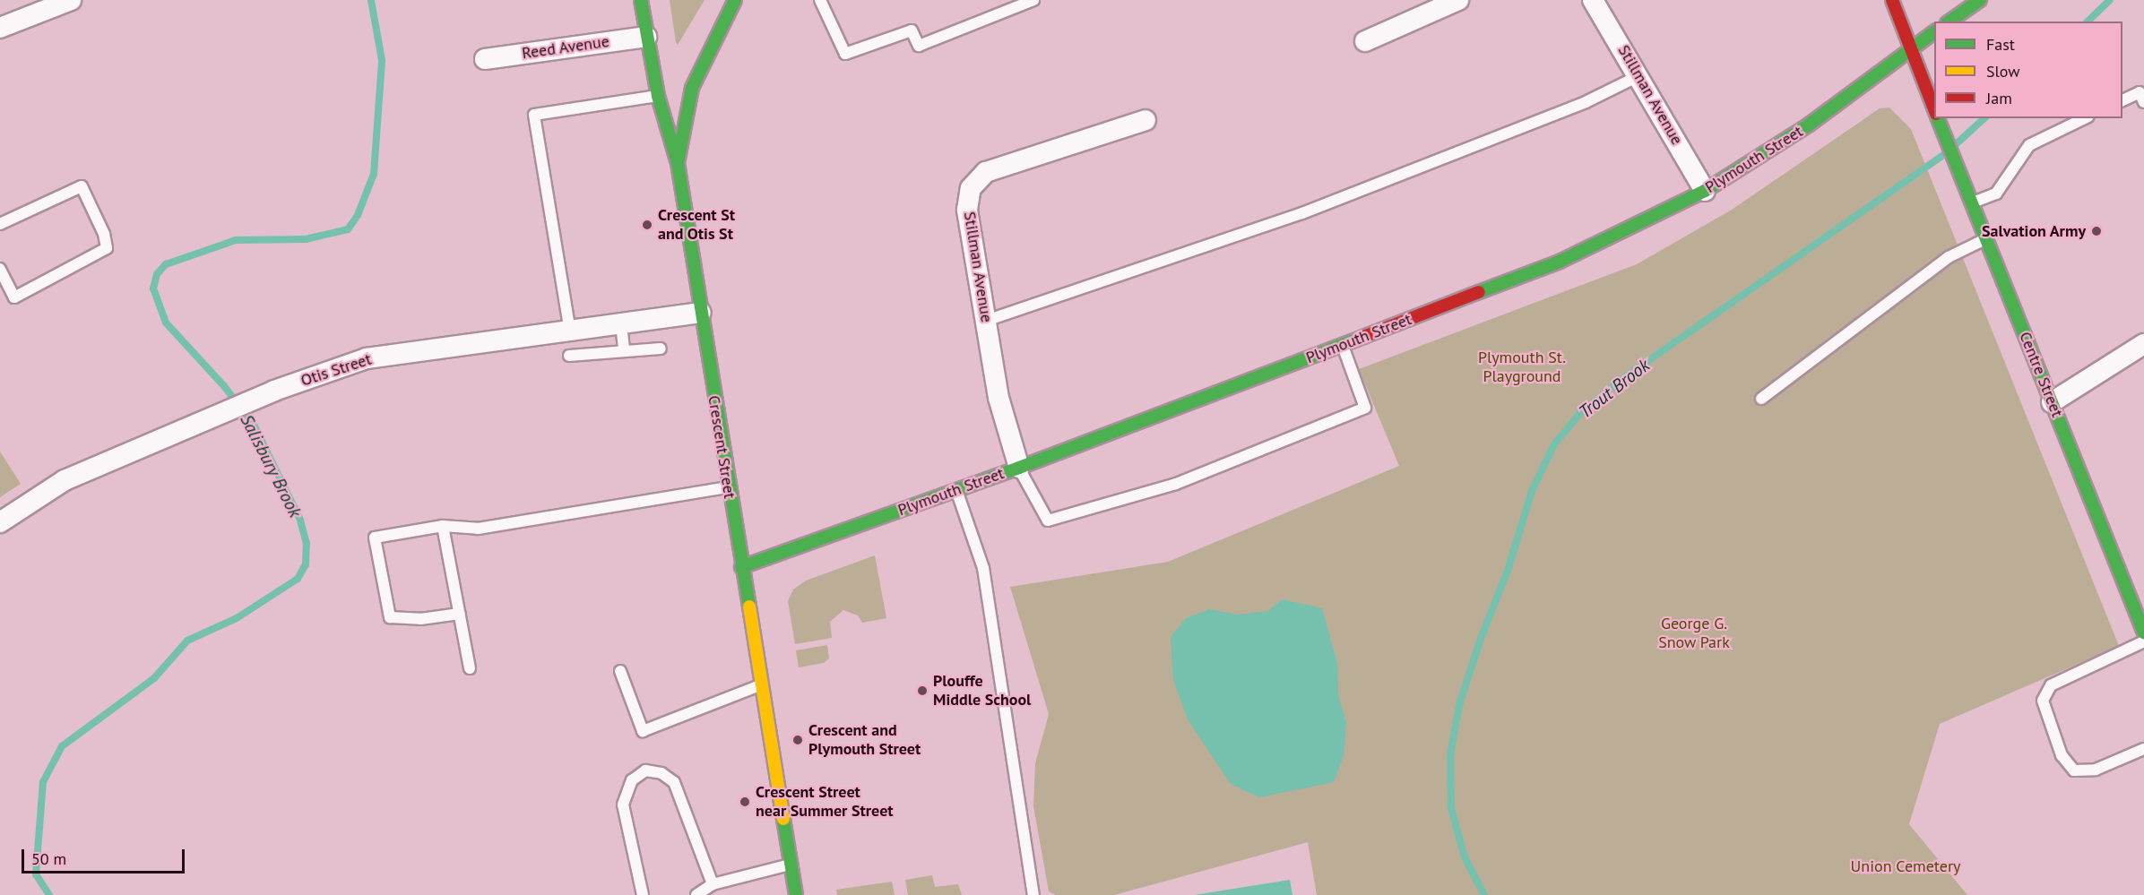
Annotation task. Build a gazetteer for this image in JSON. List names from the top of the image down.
{
  "streets": {
    "main road": ["Plymouth Street", "Centre Street", "Crescent Street"],
    "street": ["Reed Avenue", "Stillman Avenue", "Otis Street"]
  },
  "crossings": [
    ["Reed Avenue", "Crescent Street"],
    ["Stillman Avenue", "Plymouth Street"],
    ["Plymouth Street", "Centre Street"],
    ["Plymouth Street", "Crescent Street"],
    ["Otis Street", "Crescent Street"]
  ],
  "water": ["Trout Brook", "Salisbury Brook"],
  "parks": ["Plymouth St. Playground", "George G. Snow Park", "Union Cemetery"],
  "places": [
    "Crescent St and Otis St",
    "Salvation Army",
    "Plouffe Middle School",
    "Crescent and Plymouth Street",
    "Crescent Street near Summer Street"
  ],
  "legend": ["Fast", "Slow", "Jam"],
  "scale_bar": "50 m"
}
